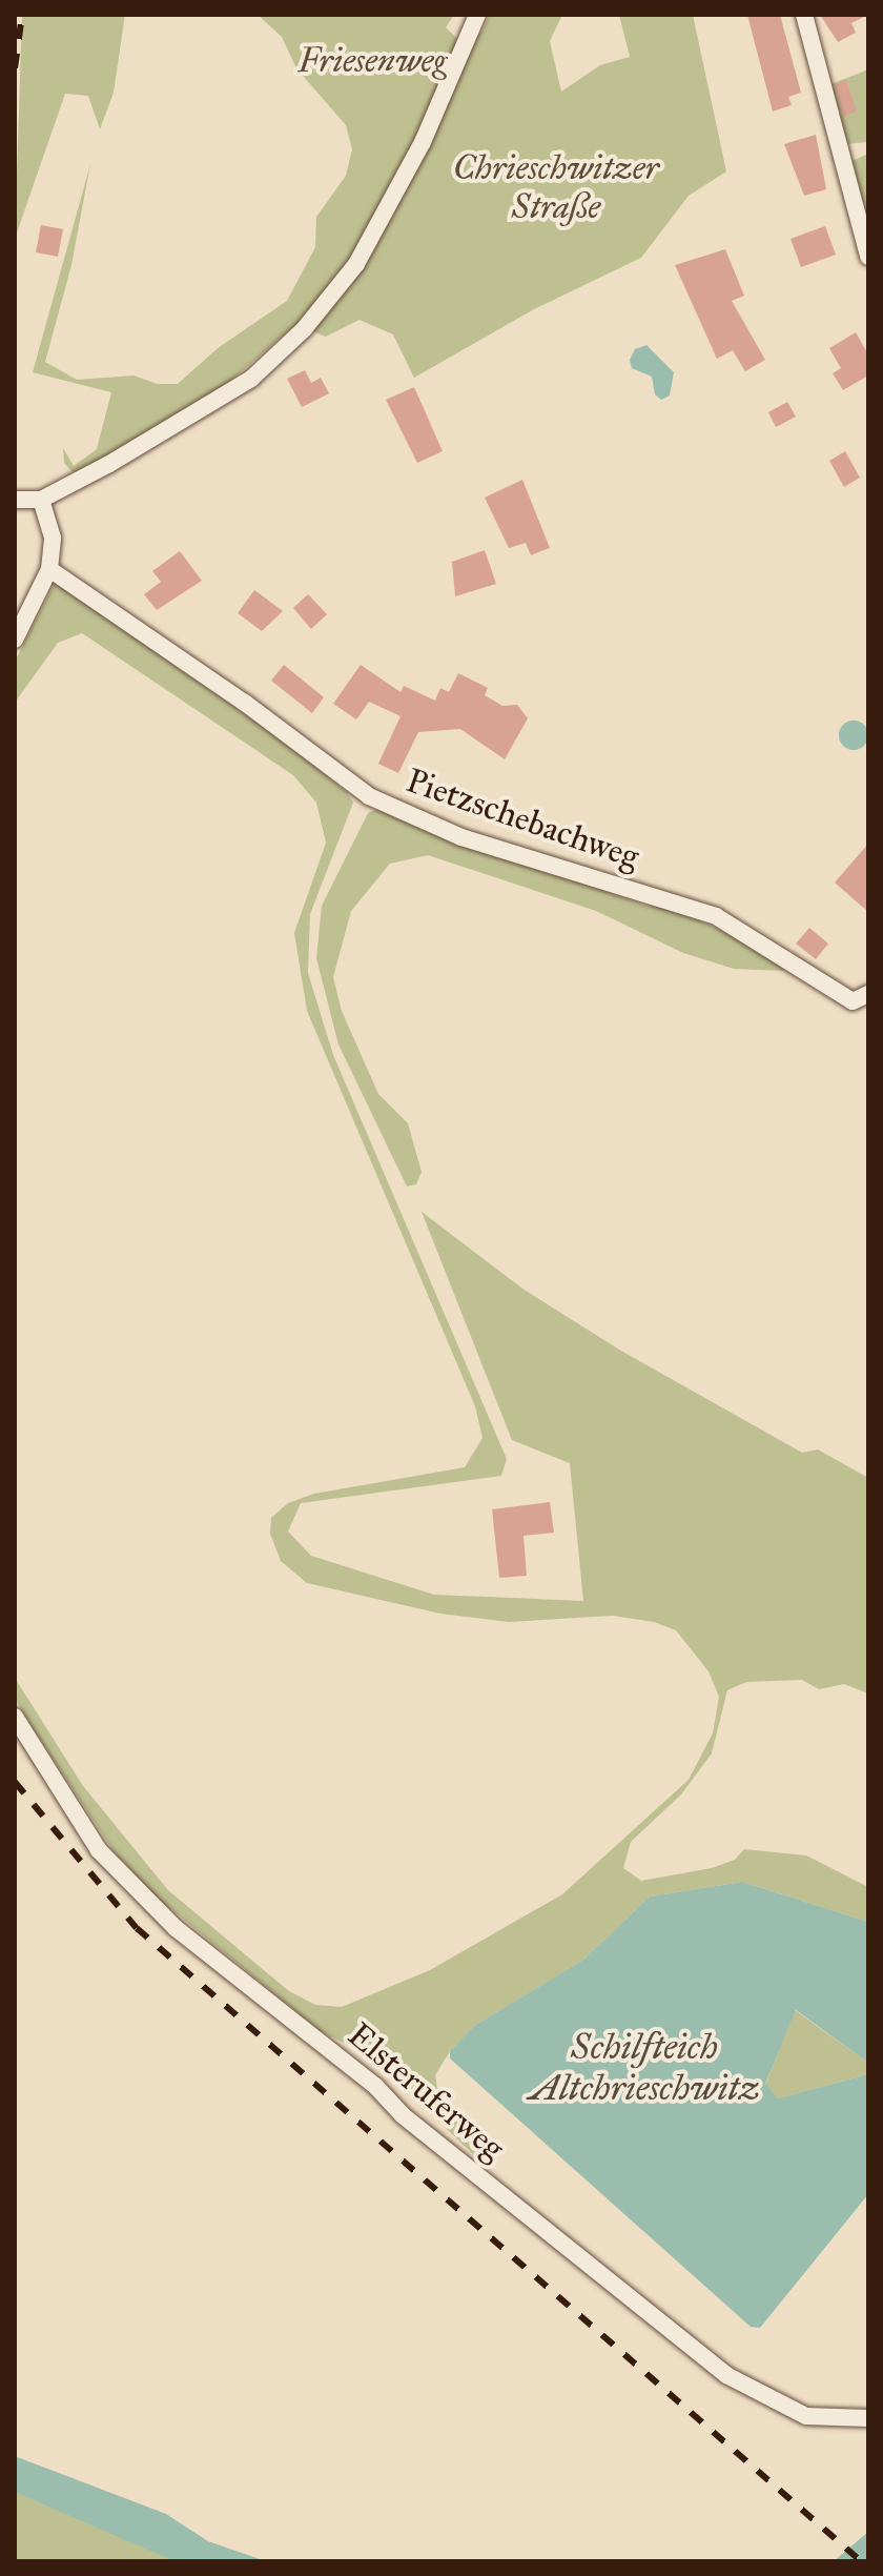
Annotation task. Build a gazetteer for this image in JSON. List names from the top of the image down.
{
  "streets": {
    "street": ["Pietzschebachweg", "Elsteruferweg"]
  },
  "water": ["Schilfteich Altchrieschwitz"],
  "parks": ["Friesenweg", "Chrieschwitzer Straße"]
}
